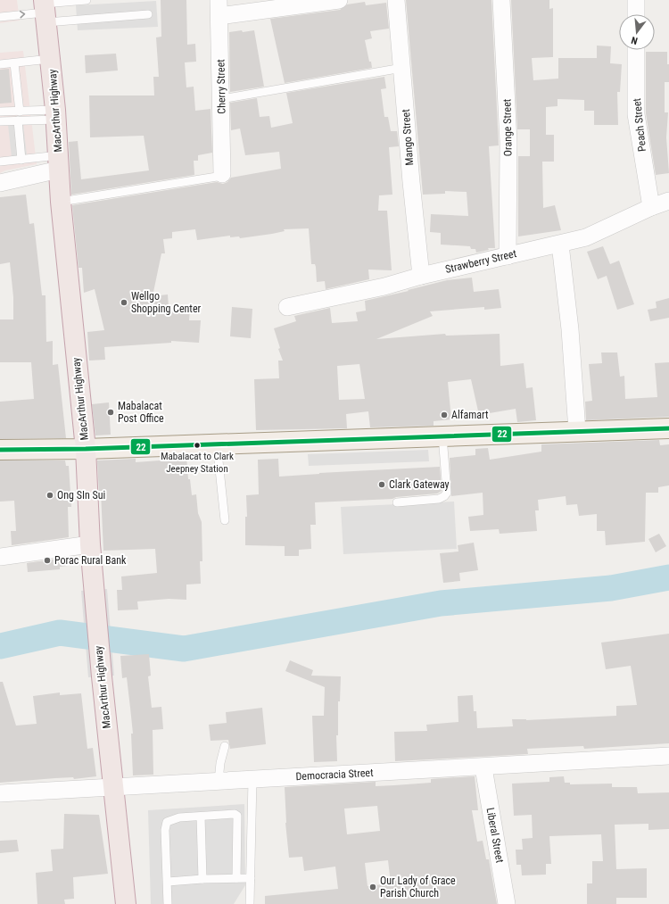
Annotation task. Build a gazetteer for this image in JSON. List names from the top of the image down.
{
  "streets": {
    "highway": ["MacArthur Highway"],
    "street": [
      "Cherry Street",
      "Peach Street",
      "Orange Street",
      "Mango Street",
      "Strawberry Street",
      "Democracia Street",
      "Liberal Street"
    ]
  },
  "crossings": [
    ["MacArthur Highway", "Democracia Street"],
    ["Peach Street", "Strawberry Street"],
    ["Orange Street", "Strawberry Street"],
    ["Mango Street", "Strawberry Street"],
    ["Democracia Street", "Liberal Street"]
  ],
  "places": [
    "Wellgo Shopping Center",
    "Mabalacat Post Office",
    "Alfamart",
    "Mabalacat to Clark Jeepney Station",
    "Clark Gateway",
    "Ong SIn Sui",
    "Porac Rural Bank",
    "Our Lady of Grace Parish Church"
  ],
  "lines": ["transit line 22"],
  "north": "bottom"
}
